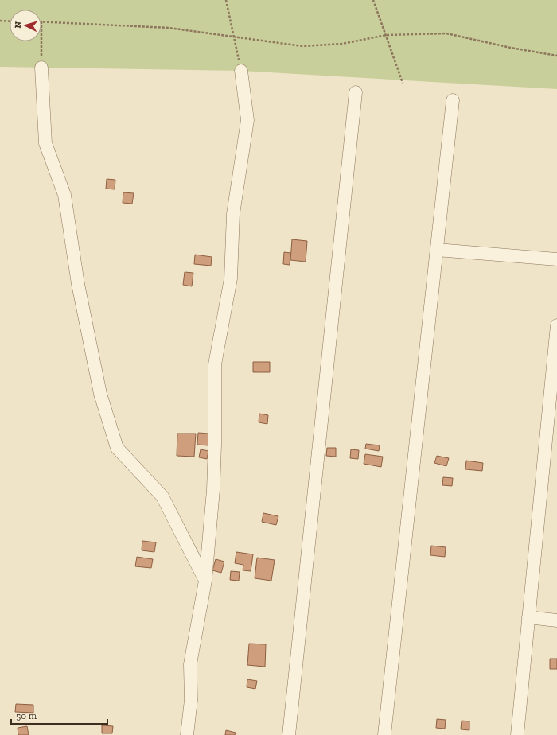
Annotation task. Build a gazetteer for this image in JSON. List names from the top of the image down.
{
  "scale_bar": "50 m",
  "north": "left"
}
